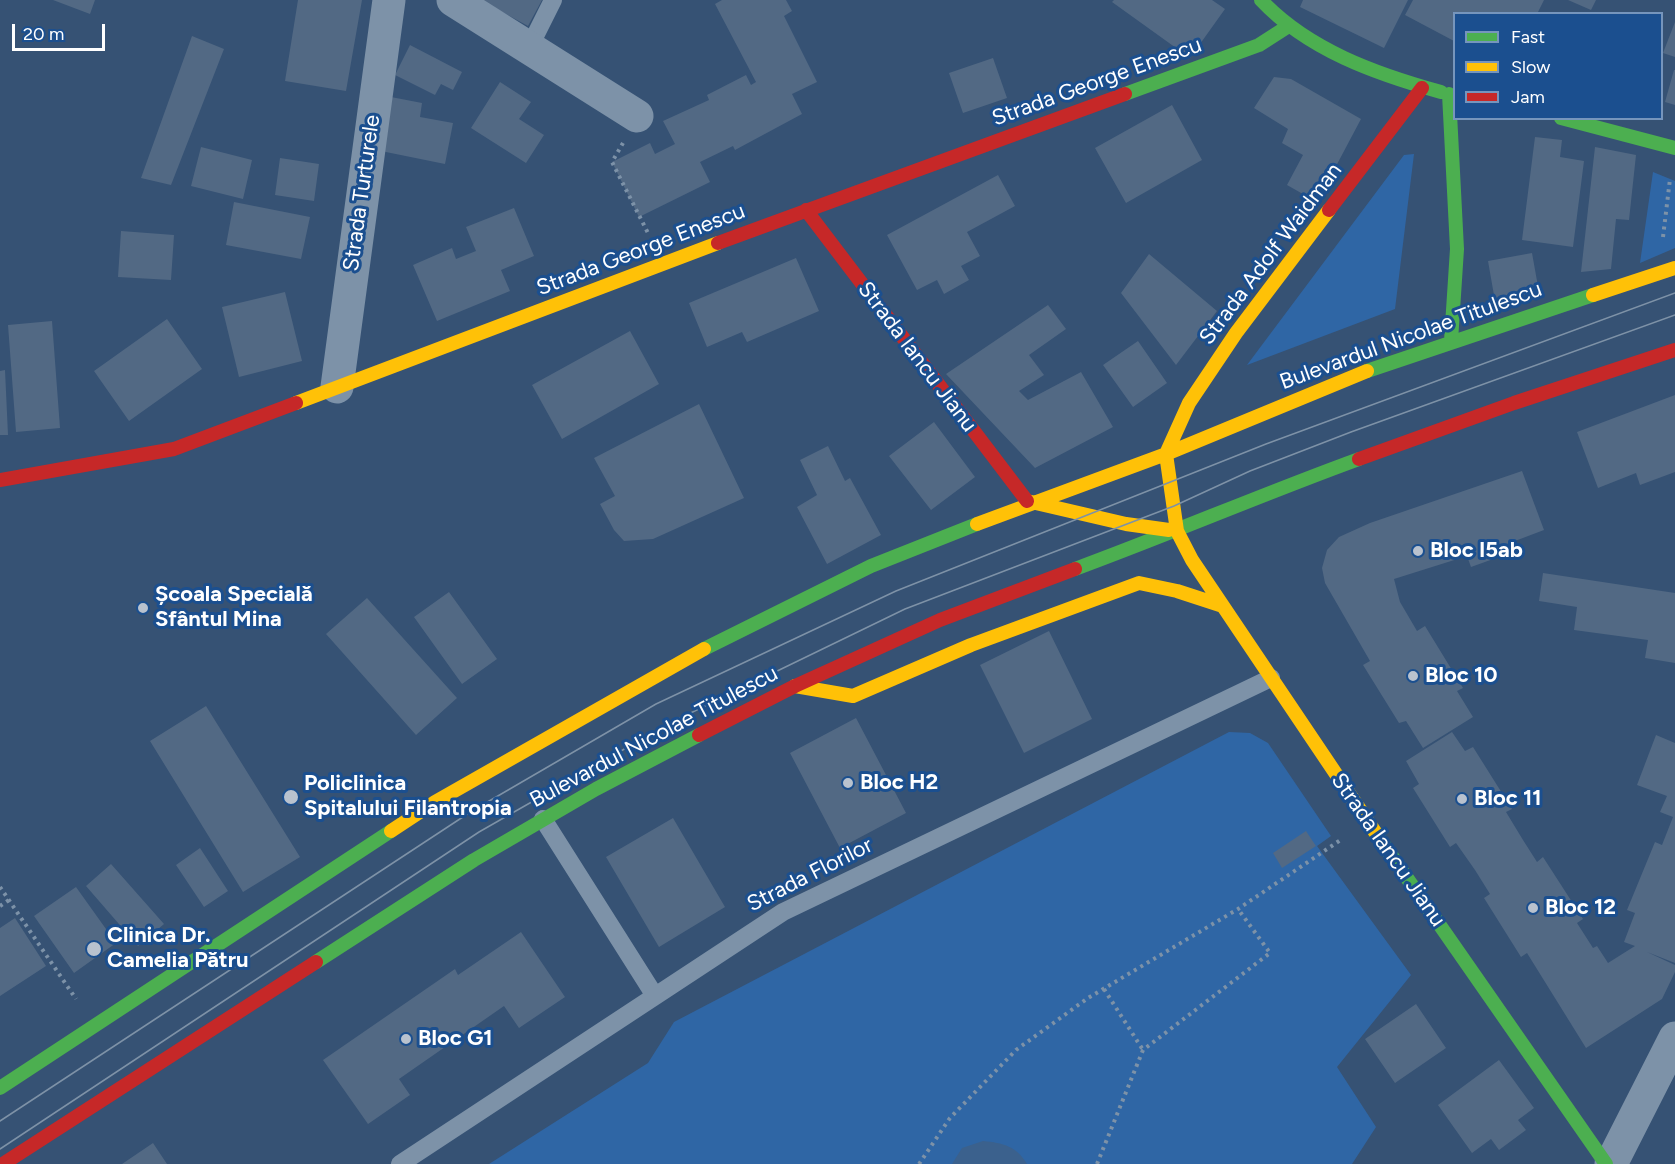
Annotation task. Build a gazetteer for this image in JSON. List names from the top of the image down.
{
  "streets": {
    "main road": [
      "Strada George Enescu",
      "Strada Adolf Waidman",
      "Bulevardul Nicolae Titulescu",
      "Strada Iancu Jianu"
    ],
    "street": ["Strada Turturele"],
    "lane": ["Strada Florilor"]
  },
  "crossings": [
    ["Strada George Enescu", "Strada Turturele"],
    ["Strada George Enescu", "Strada Iancu Jianu"],
    ["Strada Adolf Waidman", "Bulevardul Nicolae Titulescu"],
    ["Bulevardul Nicolae Titulescu", "Strada Iancu Jianu"],
    ["Strada Iancu Jianu", "Strada Florilor"]
  ],
  "places": [
    "Bloc I5ab",
    "Școala Specială Sfântul Mina",
    "Bloc 10",
    "Bloc H2",
    "Policlinica Spitalului Filantropia",
    "Bloc 11",
    "Bloc 12",
    "Clinica Dr. Camelia Pătru",
    "Bloc G1"
  ],
  "legend": ["Fast", "Slow", "Jam"],
  "scale_bar": "20 m"
}
